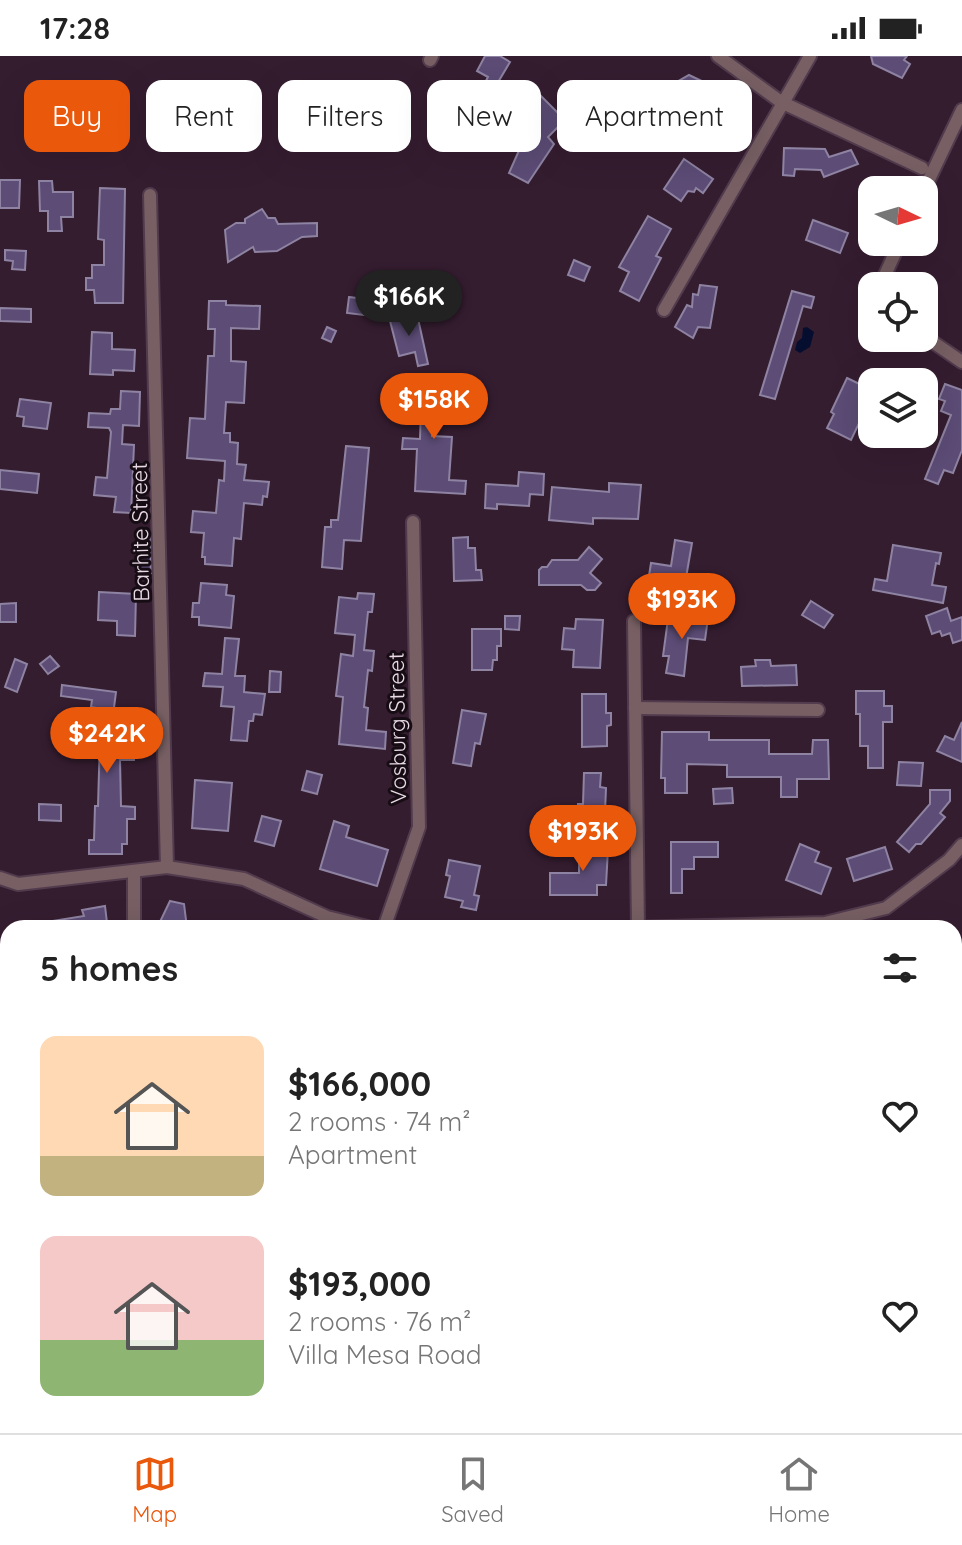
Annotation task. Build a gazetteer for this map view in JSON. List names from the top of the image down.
{
  "streets": {
    "street": ["Barhite Street", "Vosburg Street"]
  },
  "north": "right",
  "page": {
    "status": "17:28",
    "chip": [
      "Buy",
      "Rent",
      "Filters",
      "New",
      "Apartment"
    ],
    "price": [
      "$166K",
      "$158K",
      "$193K",
      "$242K",
      "$193K"
    ],
    "heading": "5 homes",
    "list": [
      {
        "name": "$166,000",
        "note": "2 rooms · 74 m² · Apartment"
      },
      {
        "name": "$193,000",
        "note": "2 rooms · 76 m² · Villa Mesa Road"
      }
    ],
    "tabs": ["Map", "Saved", "Home"]
  }
}
